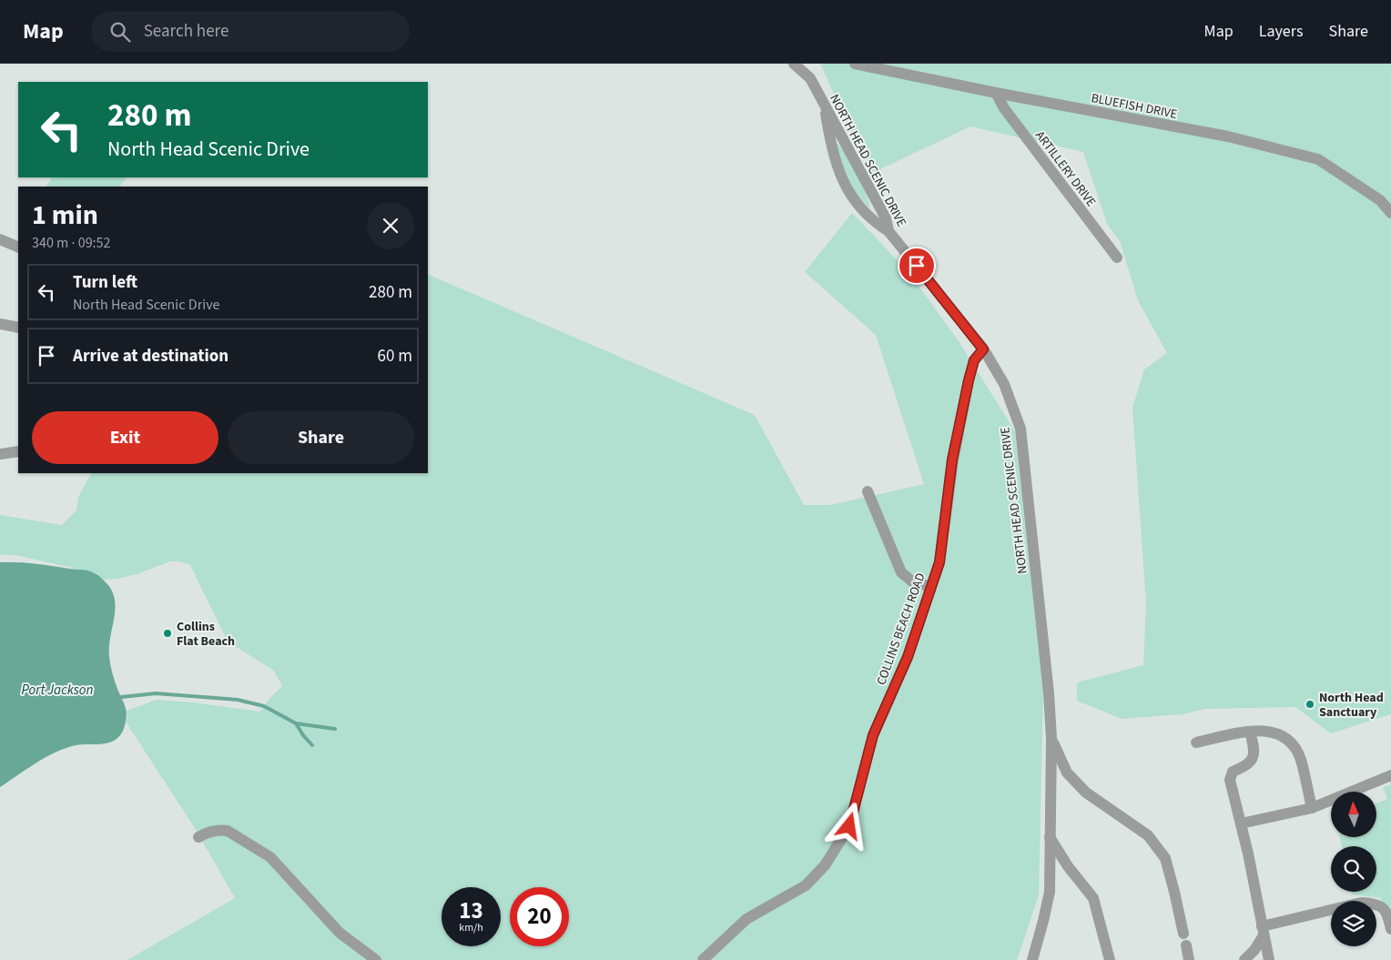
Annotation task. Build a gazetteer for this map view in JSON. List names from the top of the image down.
{
  "streets": {
    "street": [
      "BLUEFISH DRIVE",
      "NORTH HEAD SCENIC DRIVE",
      "ARTILLERY DRIVE",
      "COLLINS BEACH ROAD"
    ]
  },
  "crossings": [
    ["BLUEFISH DRIVE", "ARTILLERY DRIVE"],
    ["NORTH HEAD SCENIC DRIVE", "COLLINS BEACH ROAD"]
  ],
  "water": ["Port Jackson"],
  "places": ["Collins Flat Beach", "North Head Sanctuary"],
  "north": "top",
  "page": {
    "header": "Map",
    "search": "Search here",
    "nav": ["Map", "Layers", "Share"],
    "turn": ["280 m", "North Head Scenic Drive"],
    "heading": ["1 min", "340 m · 09:52"],
    "list": [
      {
        "name": "Turn left",
        "note": "North Head Scenic Drive",
        "value": "280 m"
      },
      {
        "name": "Arrive at destination",
        "value": "60 m"
      }
    ],
    "buttons": ["Exit", "Share"],
    "speed": "13 km/h",
    "limit": "20"
  }
}
